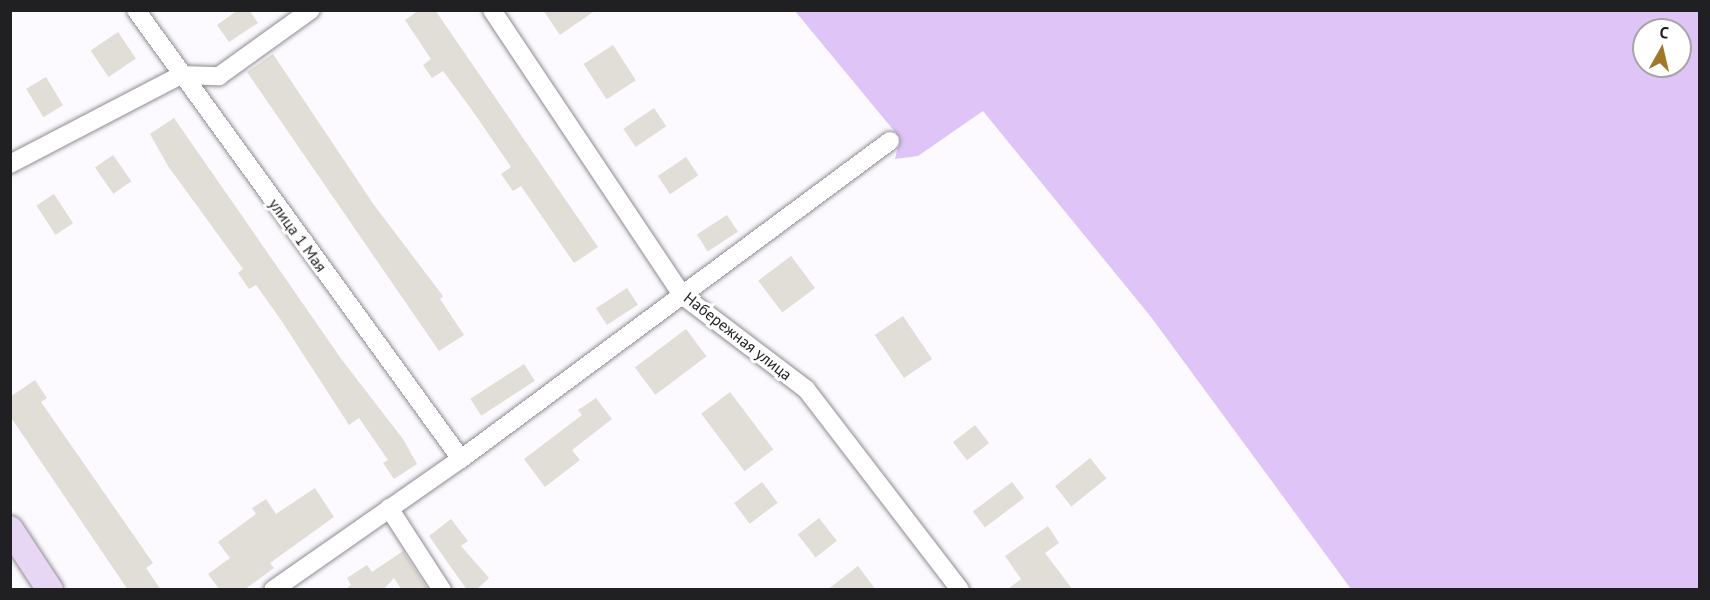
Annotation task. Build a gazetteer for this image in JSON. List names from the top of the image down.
{
  "streets": {
    "street": ["улица 1 Мая", "Набережная улица"]
  },
  "north": "top"
}
